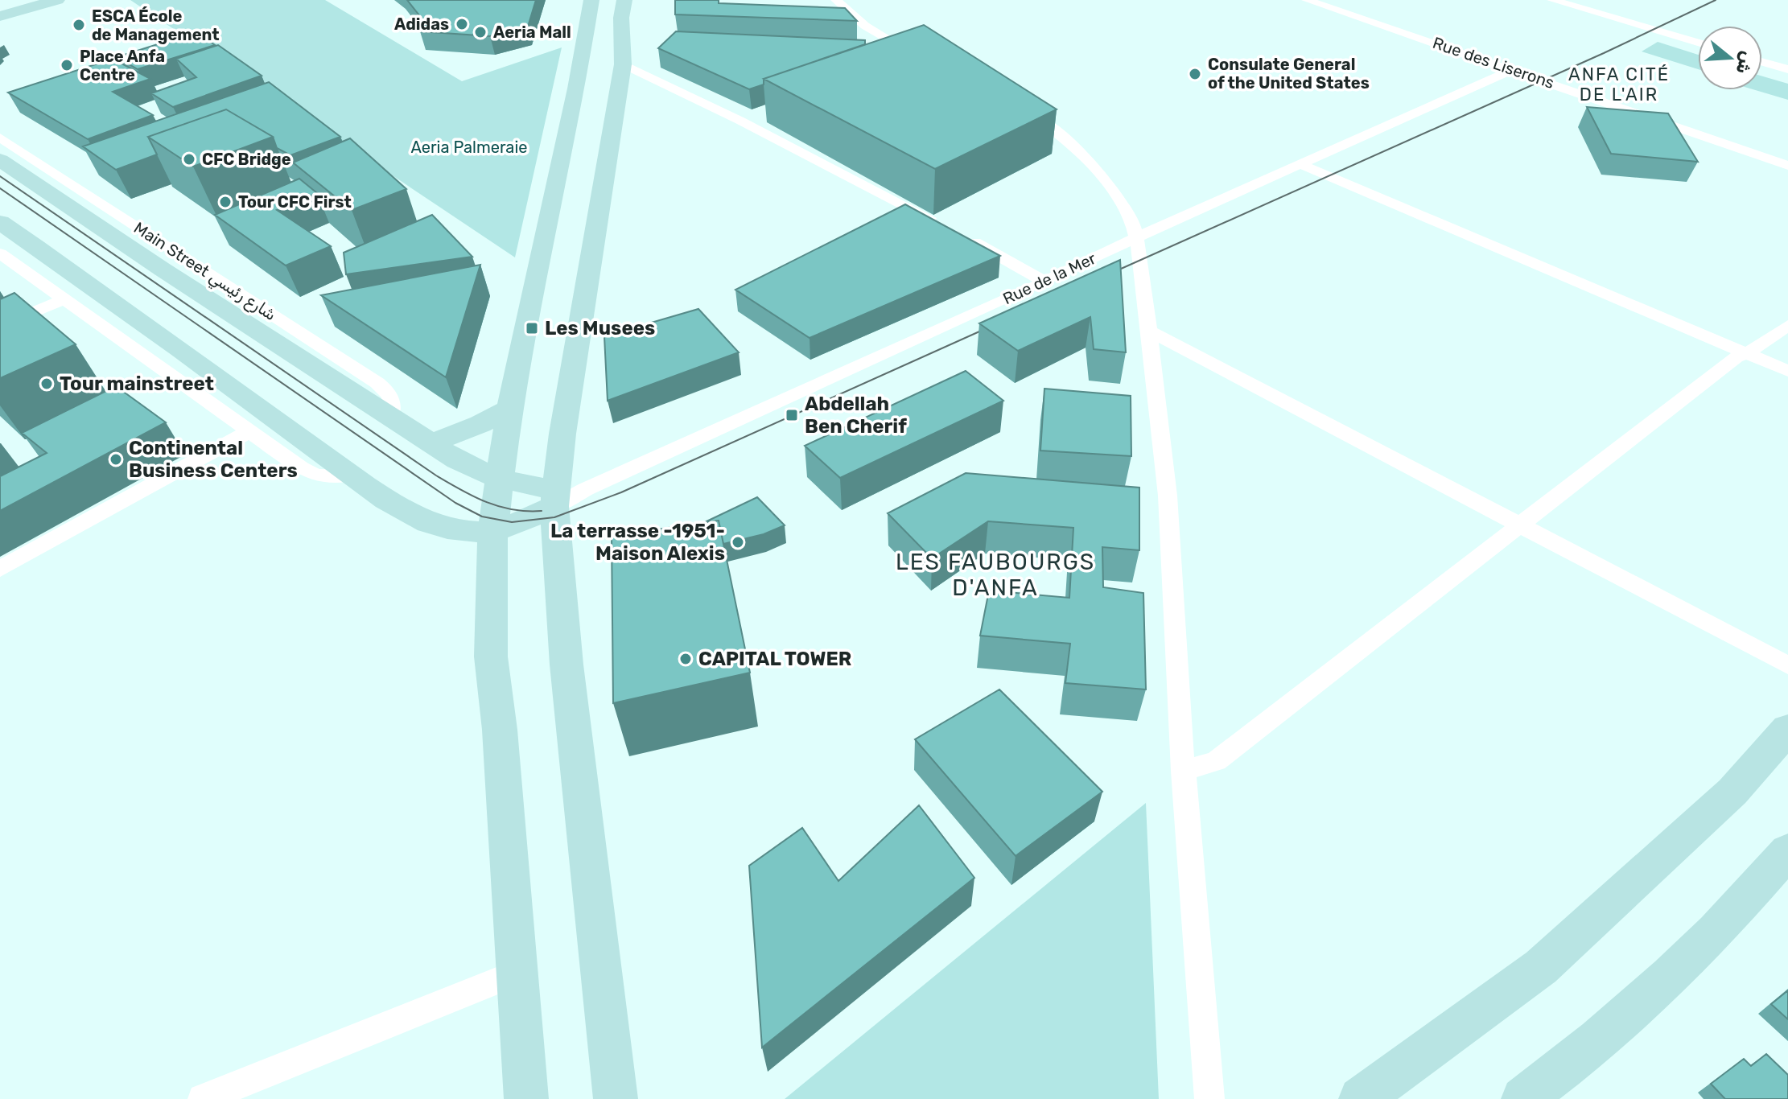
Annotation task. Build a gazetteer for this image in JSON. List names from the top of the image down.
{
  "streets": {
    "main road": ["Main Street شارع رئيسي"],
    "street": ["Rue des Liserons", "Rue de la Mer"]
  },
  "crossings": [
    ["Rue des Liserons", "Rue de la Mer"],
    ["Main Street شارع رئيسي", "Rue de la Mer"]
  ],
  "districts": ["ANFA CITÉ DE L'AIR", "LES FAUBOURGS D'ANFA"],
  "parks": ["Aeria Palmeraie"],
  "places": {
    "other": [
      "Adidas",
      "ESCA École de Management",
      "Aeria Mall",
      "Place Anfa Centre",
      "Consulate General of the United States",
      "CFC Bridge",
      "Tour CFC First",
      "Tour mainstreet",
      "Continental Business Centers",
      "La terrasse -1951- Maison Alexis",
      "CAPITAL TOWER"
    ],
    "transit": ["Les Musees", "Abdellah Ben Cherif"]
  },
  "north": "right"
}
